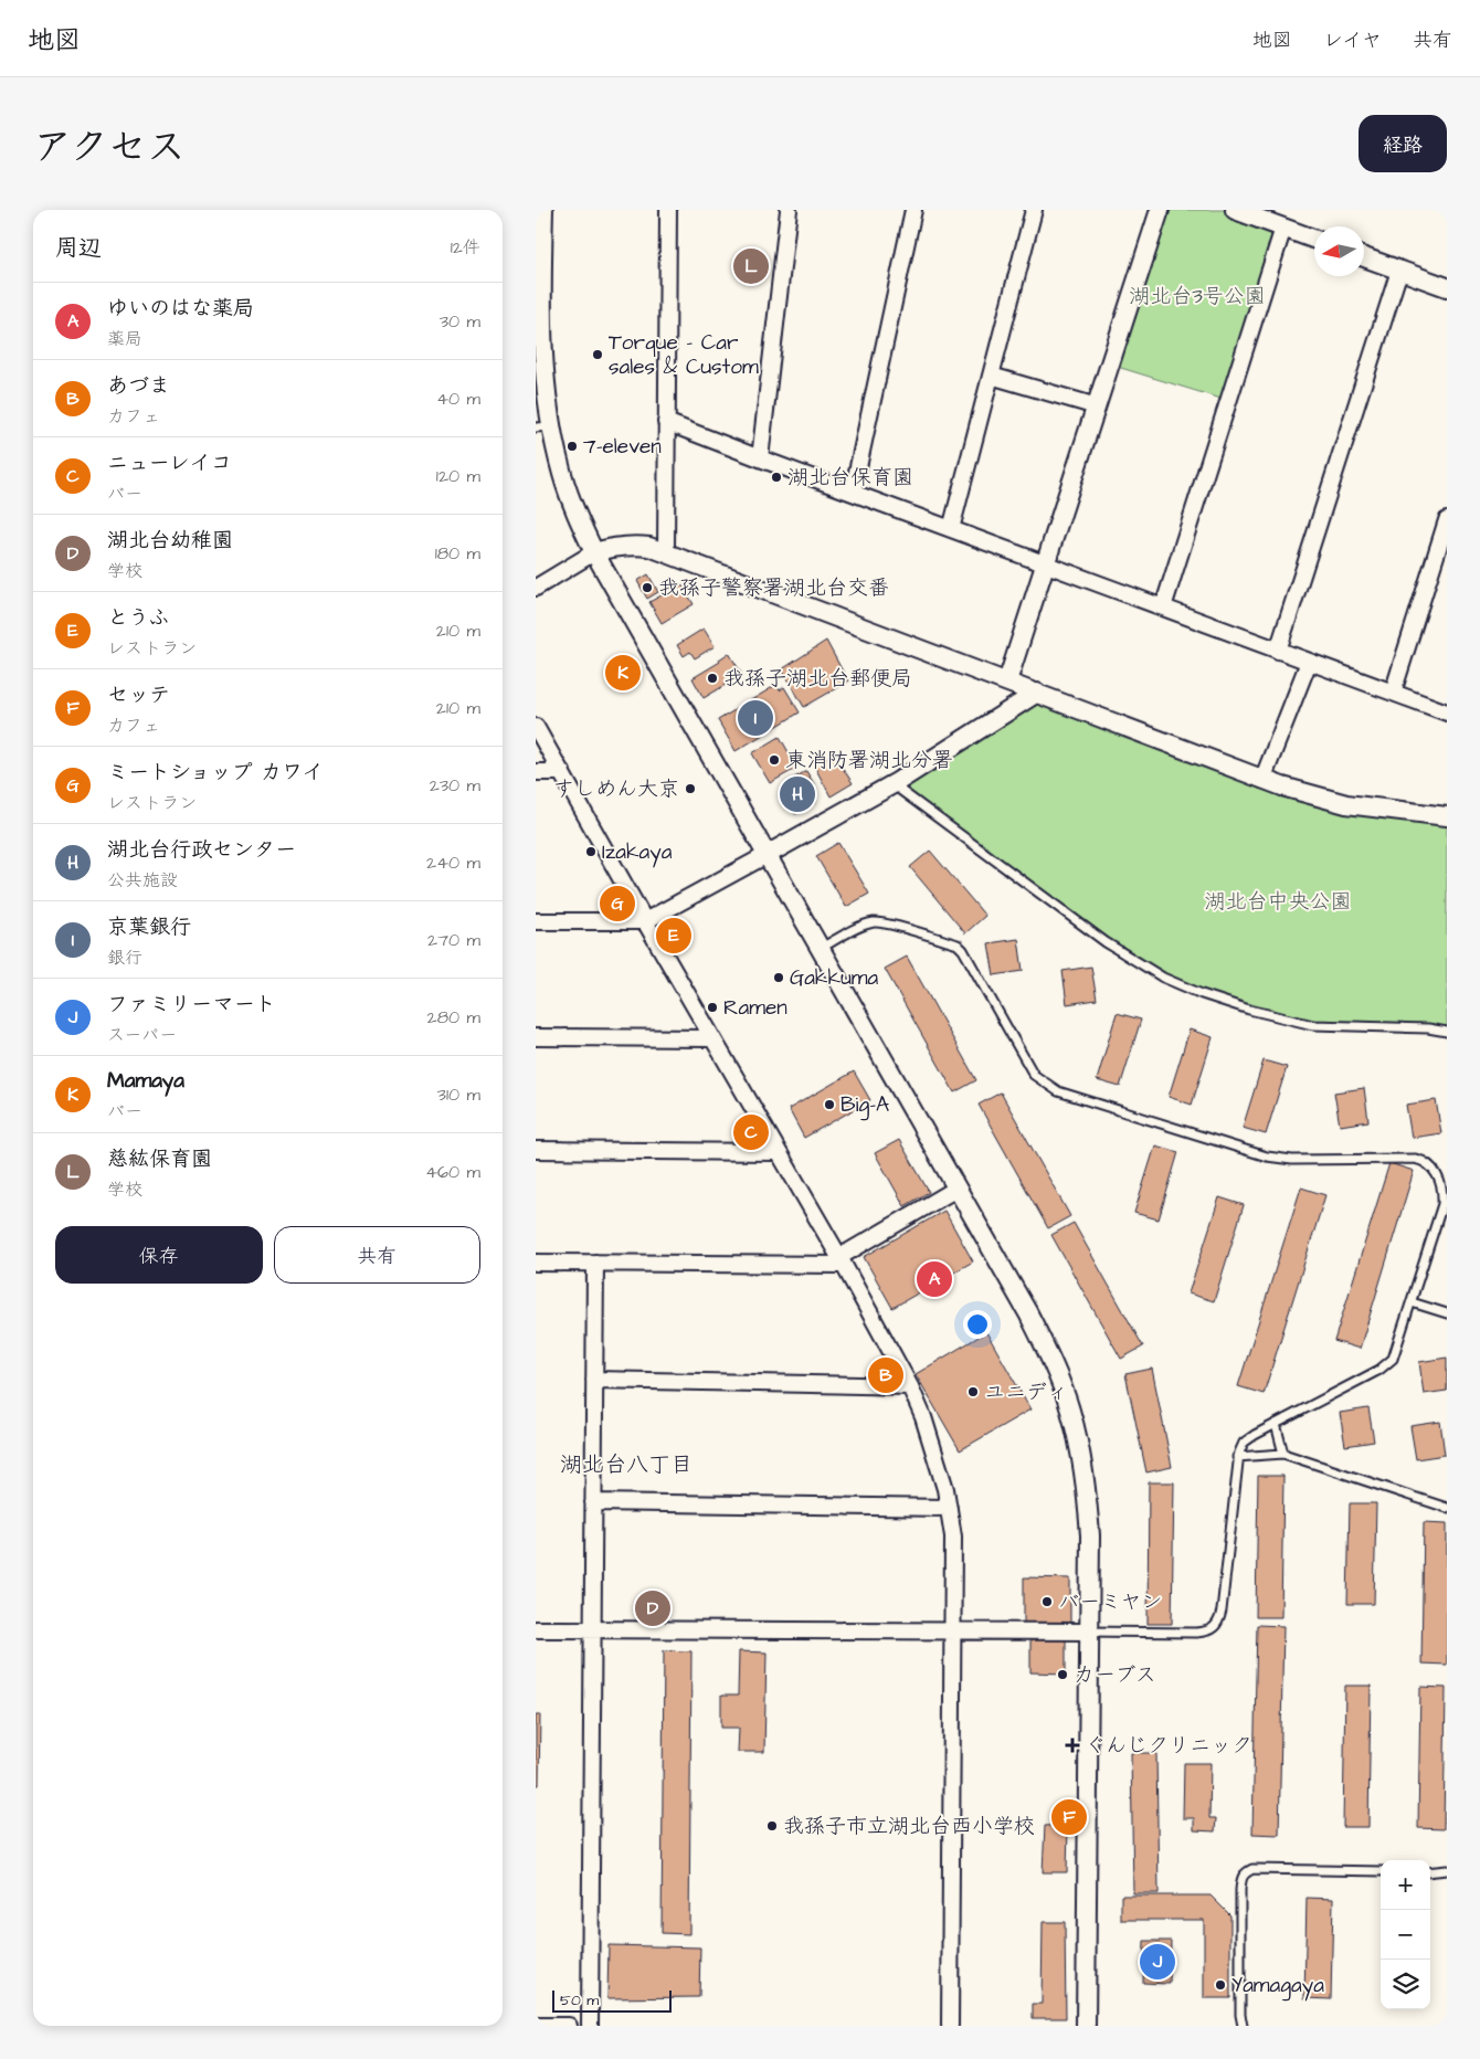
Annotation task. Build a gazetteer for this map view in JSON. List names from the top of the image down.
{
  "districts": ["湖北台八丁目"],
  "parks": ["湖北台3号公園", "湖北台中央公園"],
  "places": {
    "other": [
      "Torque - Car sales & Custom",
      "7-eleven",
      "湖北台保育園",
      "我孫子警察署湖北台交番",
      "我孫子湖北台郵便局",
      "東消防署湖北分署",
      "すしめん大京",
      "Izakaya",
      "Gakkuma",
      "Ramen",
      "Big-A",
      "ユニディ",
      "バーミヤン",
      "カーブス",
      "我孫子市立湖北台西小学校",
      "Yamagaya"
    ],
    "health": ["ぐんじクリニック"]
  },
  "scale_bar": "50 m",
  "north": "left",
  "page": {
    "header": "地図",
    "nav": ["地図", "レイヤ", "共有"],
    "title": "アクセス",
    "buttons": [
      "経路",
      ["保存", "共有"]
    ],
    "heading": ["周辺", "12件"],
    "pins": [
      "L",
      "K",
      "I",
      "H",
      "G",
      "E",
      "C",
      "A",
      "B",
      "D",
      "F",
      "J"
    ],
    "list": [
      {
        "mark": "A",
        "name": "ゆいのはな薬局",
        "note": "薬局",
        "value": "30 m"
      },
      {
        "mark": "B",
        "name": "あづま",
        "note": "カフェ",
        "value": "40 m"
      },
      {
        "mark": "C",
        "name": "ニューレイコ",
        "note": "バー",
        "value": "120 m"
      },
      {
        "mark": "D",
        "name": "湖北台幼稚園",
        "note": "学校",
        "value": "180 m"
      },
      {
        "mark": "E",
        "name": "とうふ",
        "note": "レストラン",
        "value": "210 m"
      },
      {
        "mark": "F",
        "name": "セッテ",
        "note": "カフェ",
        "value": "210 m"
      },
      {
        "mark": "G",
        "name": "ミートショップ カワイ",
        "note": "レストラン",
        "value": "230 m"
      },
      {
        "mark": "H",
        "name": "湖北台行政センター",
        "note": "公共施設",
        "value": "240 m"
      },
      {
        "mark": "I",
        "name": "京葉銀行",
        "note": "銀行",
        "value": "270 m"
      },
      {
        "mark": "J",
        "name": "ファミリーマート",
        "note": "スーパー",
        "value": "280 m"
      },
      {
        "mark": "K",
        "name": "Mamaya",
        "note": "バー",
        "value": "310 m"
      },
      {
        "mark": "L",
        "name": "慈紘保育園",
        "note": "学校",
        "value": "460 m"
      }
    ],
    "map_buttons": ["+", "−"],
    "scale": "50 m"
  }
}
